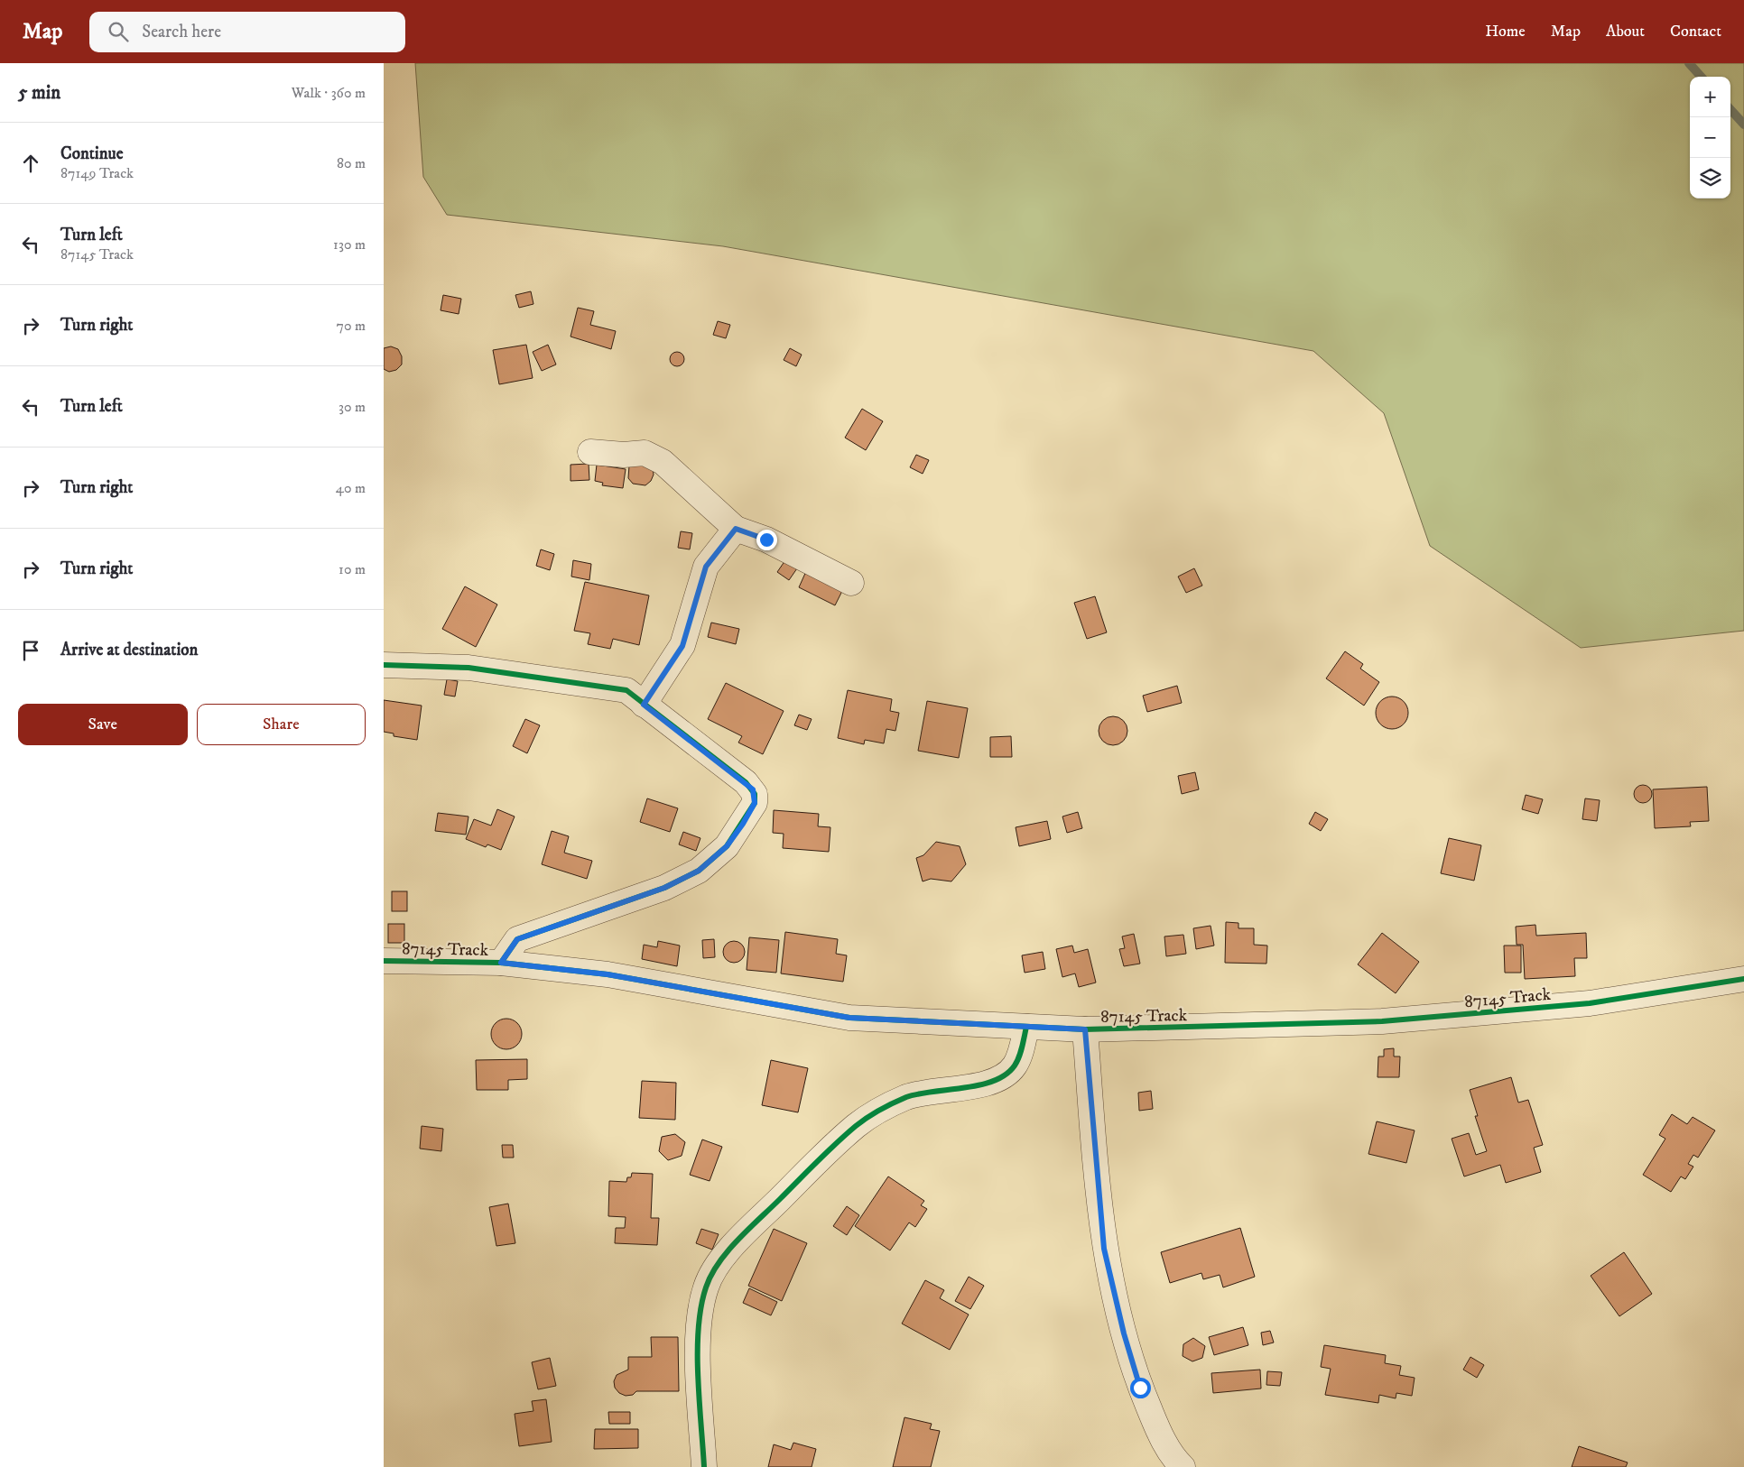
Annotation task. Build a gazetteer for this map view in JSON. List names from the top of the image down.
{
  "streets": {
    "street": ["87145 Track"]
  },
  "page": {
    "header": "Map",
    "search": "Search here",
    "nav": [
      "Home",
      "Map",
      "About",
      "Contact"
    ],
    "heading": ["5 min", "Walk · 360 m"],
    "map_buttons": ["+", "−"],
    "list": [
      ["Continue", "87149 Track", "80 m"],
      ["Turn left", "87145 Track", "130 m"],
      ["Turn right", "70 m"],
      ["Turn left", "30 m"],
      ["Turn right", "40 m"],
      ["Turn right", "10 m"],
      "Arrive at destination"
    ],
    "buttons": ["Save", "Share"]
  }
}
